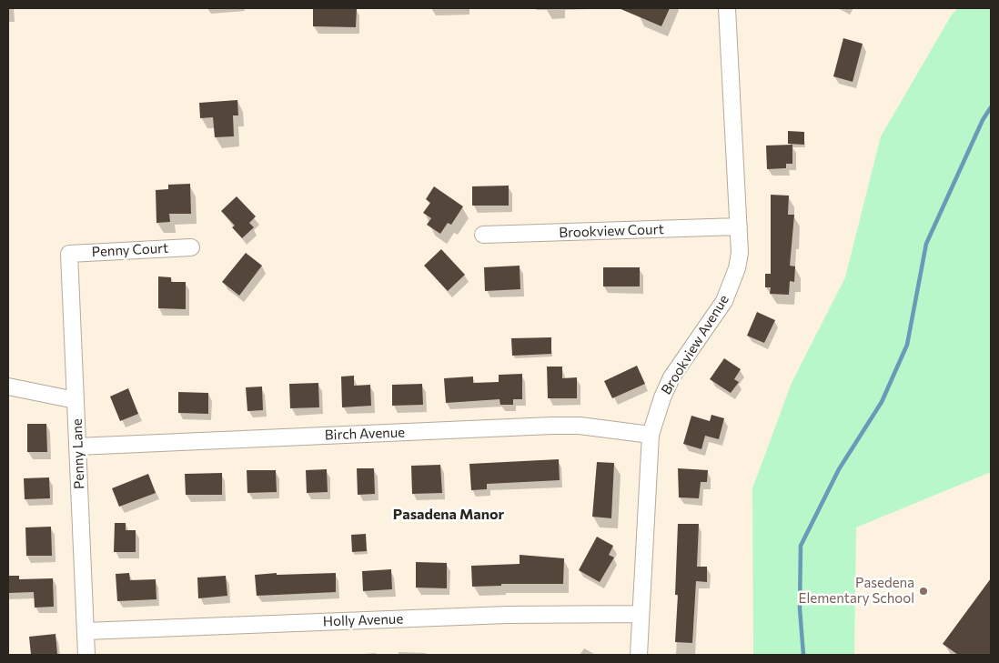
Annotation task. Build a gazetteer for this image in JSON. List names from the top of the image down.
{
  "streets": {
    "street": [
      "Brookview Court",
      "Penny Court",
      "Brookview Avenue",
      "Birch Avenue",
      "Penny Lane",
      "Holly Avenue"
    ]
  },
  "crossings": [
    ["Brookview Court", "Brookview Avenue"],
    ["Penny Court", "Penny Lane"],
    ["Brookview Avenue", "Birch Avenue"],
    ["Brookview Avenue", "Holly Avenue"],
    ["Birch Avenue", "Penny Lane"],
    ["Penny Lane", "Holly Avenue"]
  ],
  "districts": ["Pasadena Manor"],
  "places": ["Pasedena Elementary School"]
}
